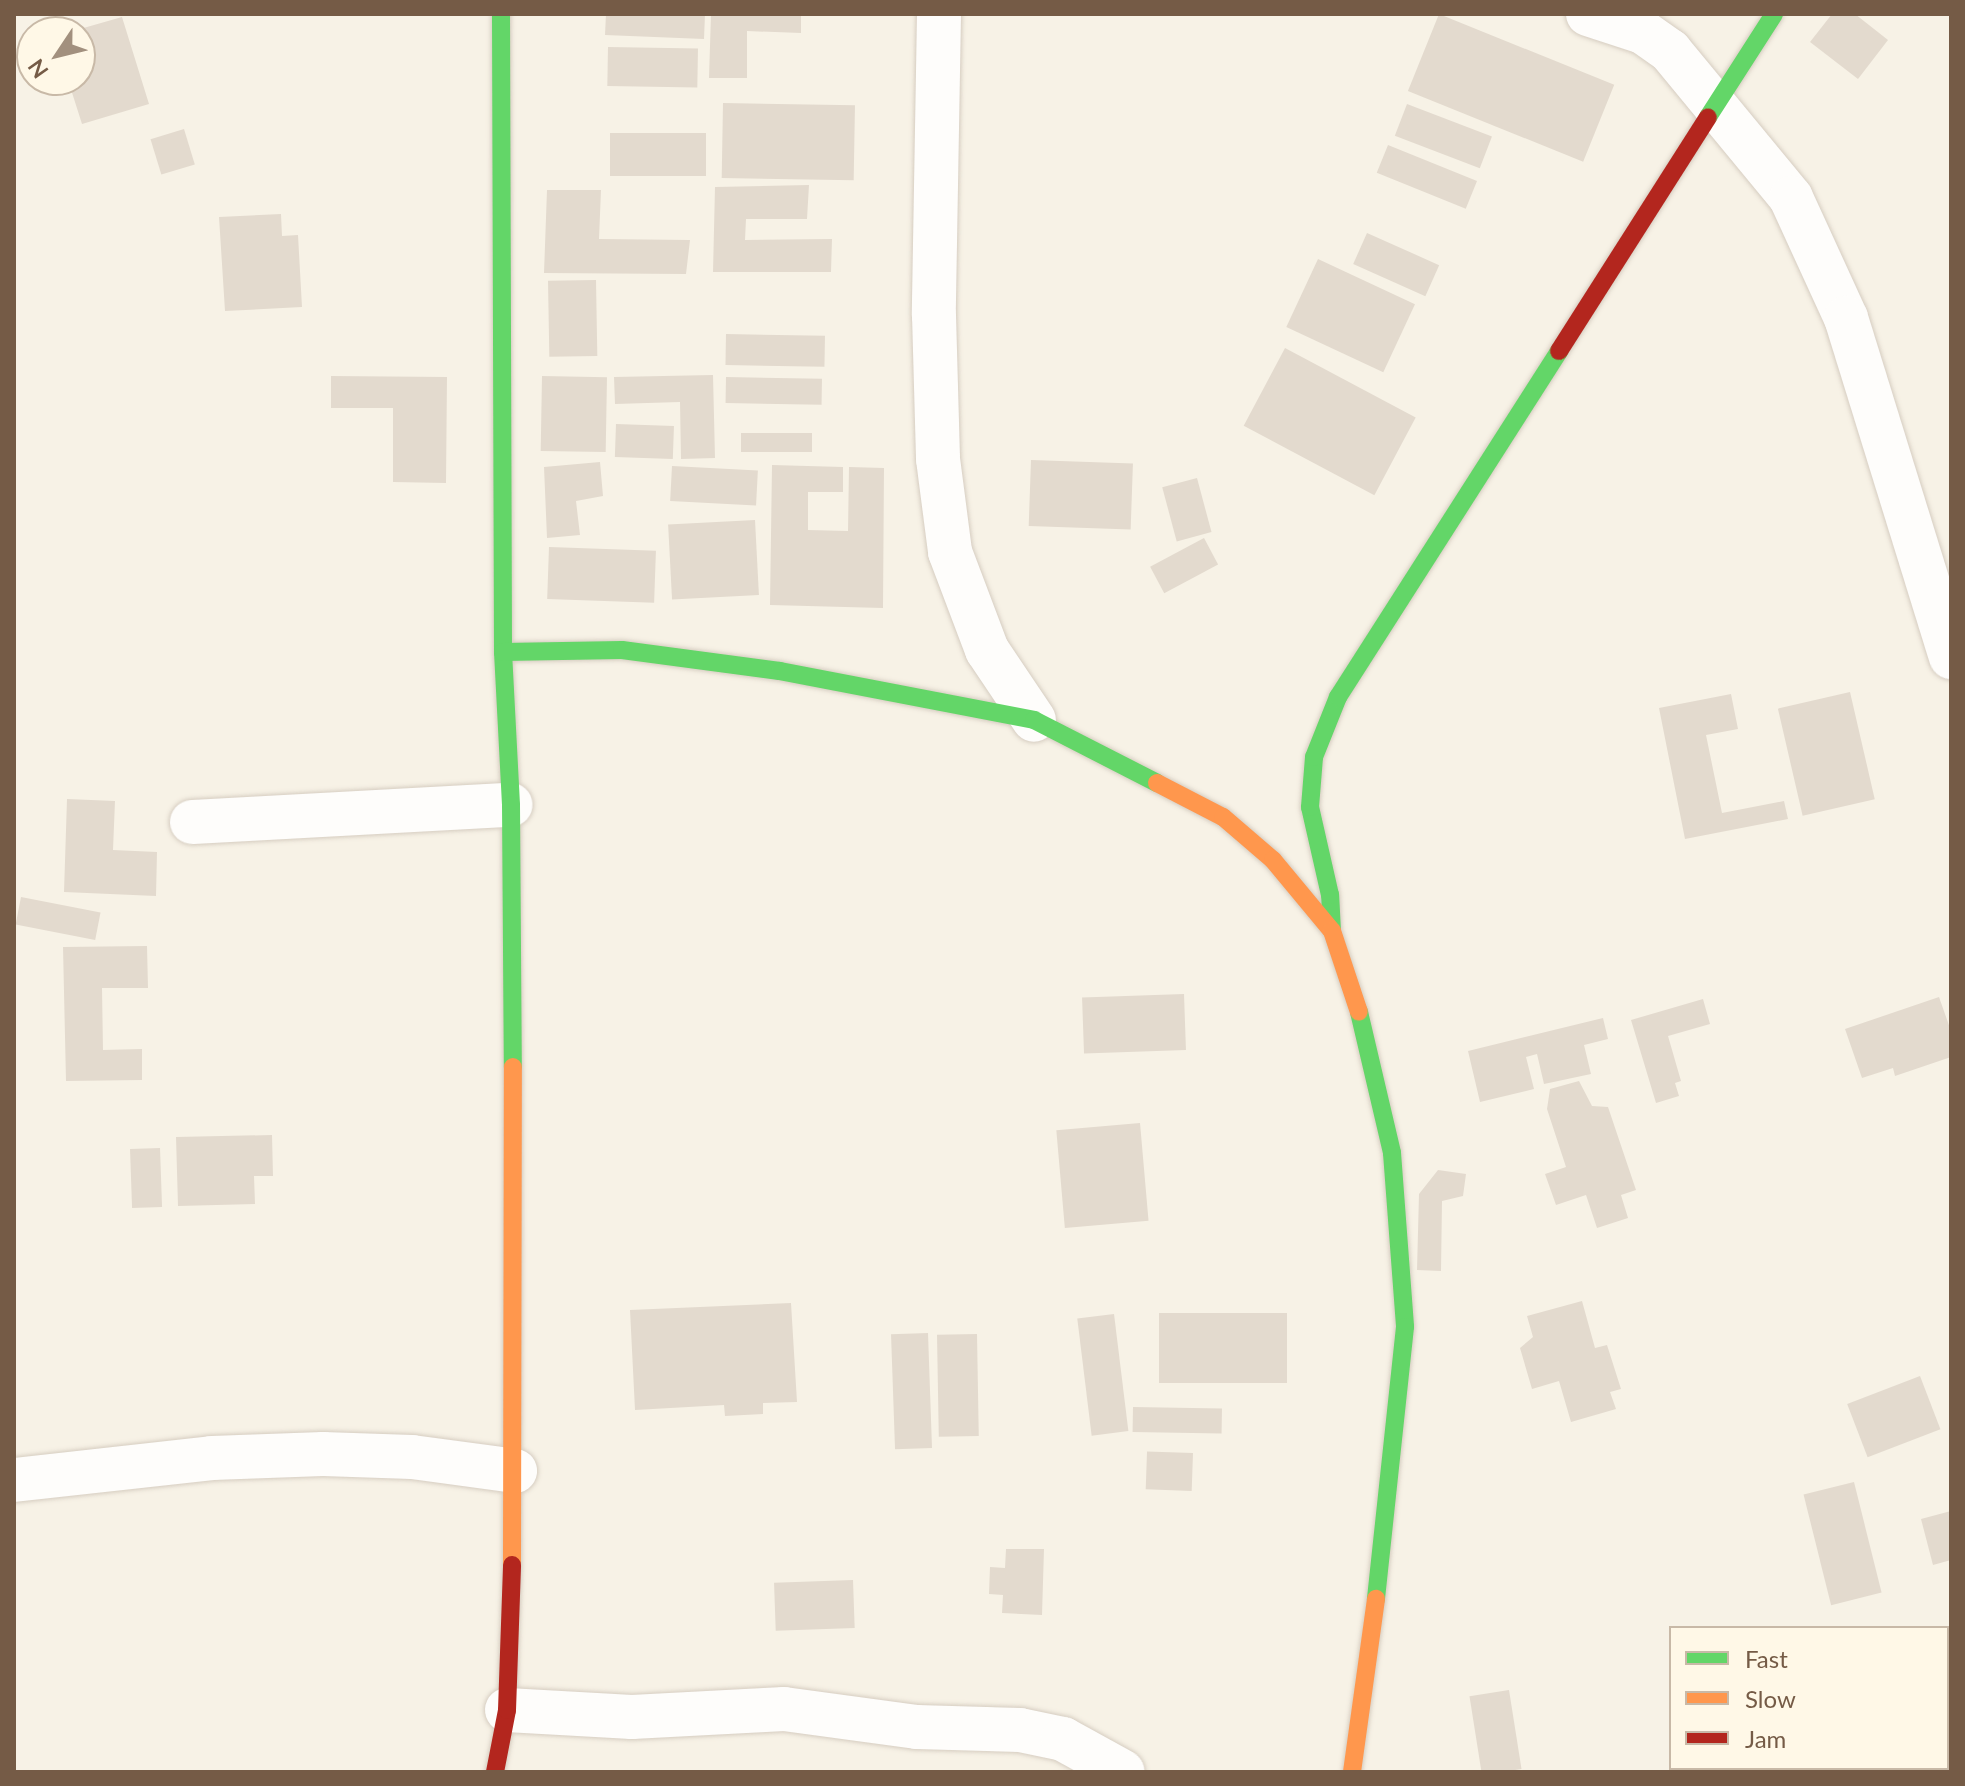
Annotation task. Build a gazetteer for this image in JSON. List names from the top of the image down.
{
  "legend": ["Fast", "Slow", "Jam"],
  "north": "bottom left"
}
